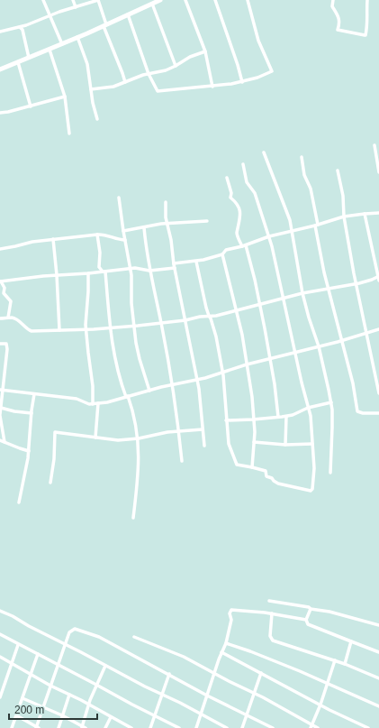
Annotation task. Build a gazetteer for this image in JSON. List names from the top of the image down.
{
  "scale_bar": "200 m"
}
